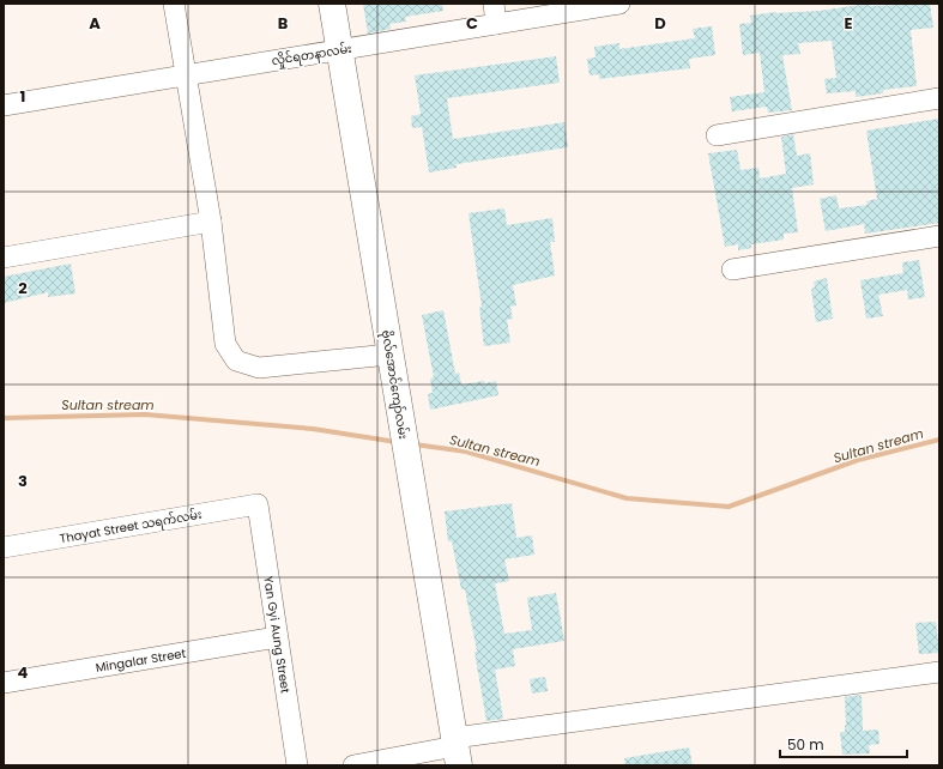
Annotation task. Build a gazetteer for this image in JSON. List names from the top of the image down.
{
  "streets": {
    "street": [
      "လှိုင်ရတနာလမ်း",
      "ဗိုလ်အောင်ကျော်လမ်း",
      "Thayat Street သရက်လမ်း",
      "Yan Gyi Aung Street",
      "Mingalar Street"
    ]
  },
  "crossings": [
    ["လှိုင်ရတနာလမ်း", "ဗိုလ်အောင်ကျော်လမ်း"],
    ["Thayat Street သရက်လမ်း", "Yan Gyi Aung Street"],
    ["Yan Gyi Aung Street", "Mingalar Street"]
  ],
  "water": ["Sultan stream"],
  "scale_bar": "50 m",
  "grid": {
    "columns": [
      "A",
      "B",
      "C",
      "D",
      "E"
    ],
    "rows": [
      "1",
      "2",
      "3",
      "4"
    ]
  }
}
